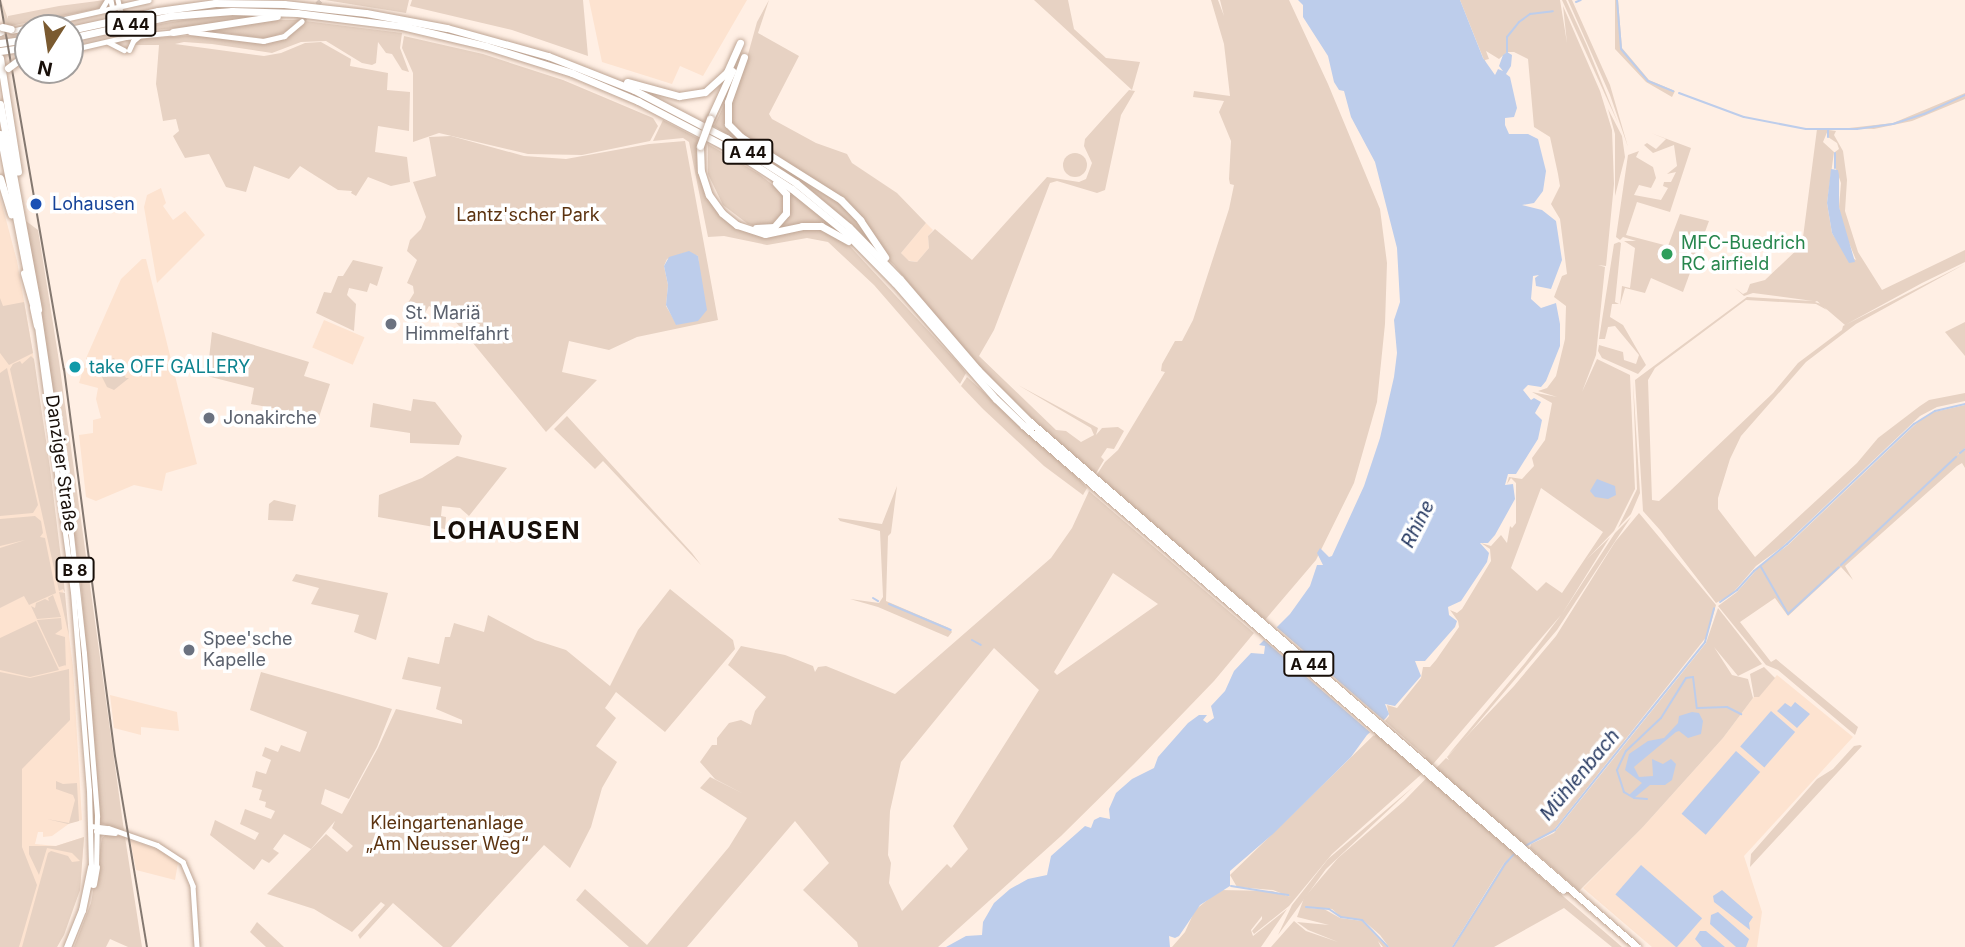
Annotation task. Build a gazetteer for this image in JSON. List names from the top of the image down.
{
  "streets": {
    "highway": ["A 44", "Danziger Straße", "B 8"]
  },
  "districts": ["LOHAUSEN"],
  "water": ["Rhine", "Mühlenbach"],
  "parks": ["Lantz'scher Park", "Kleingartenanlage „Am Neusser Weg“"],
  "places": [
    "Lohausen",
    "MFC-Buedrich RC airfield",
    "St. Mariä Himmelfahrt",
    "take OFF GALLERY",
    "Jonakirche",
    "Spee'sche Kapelle"
  ],
  "north": "bottom"
}
